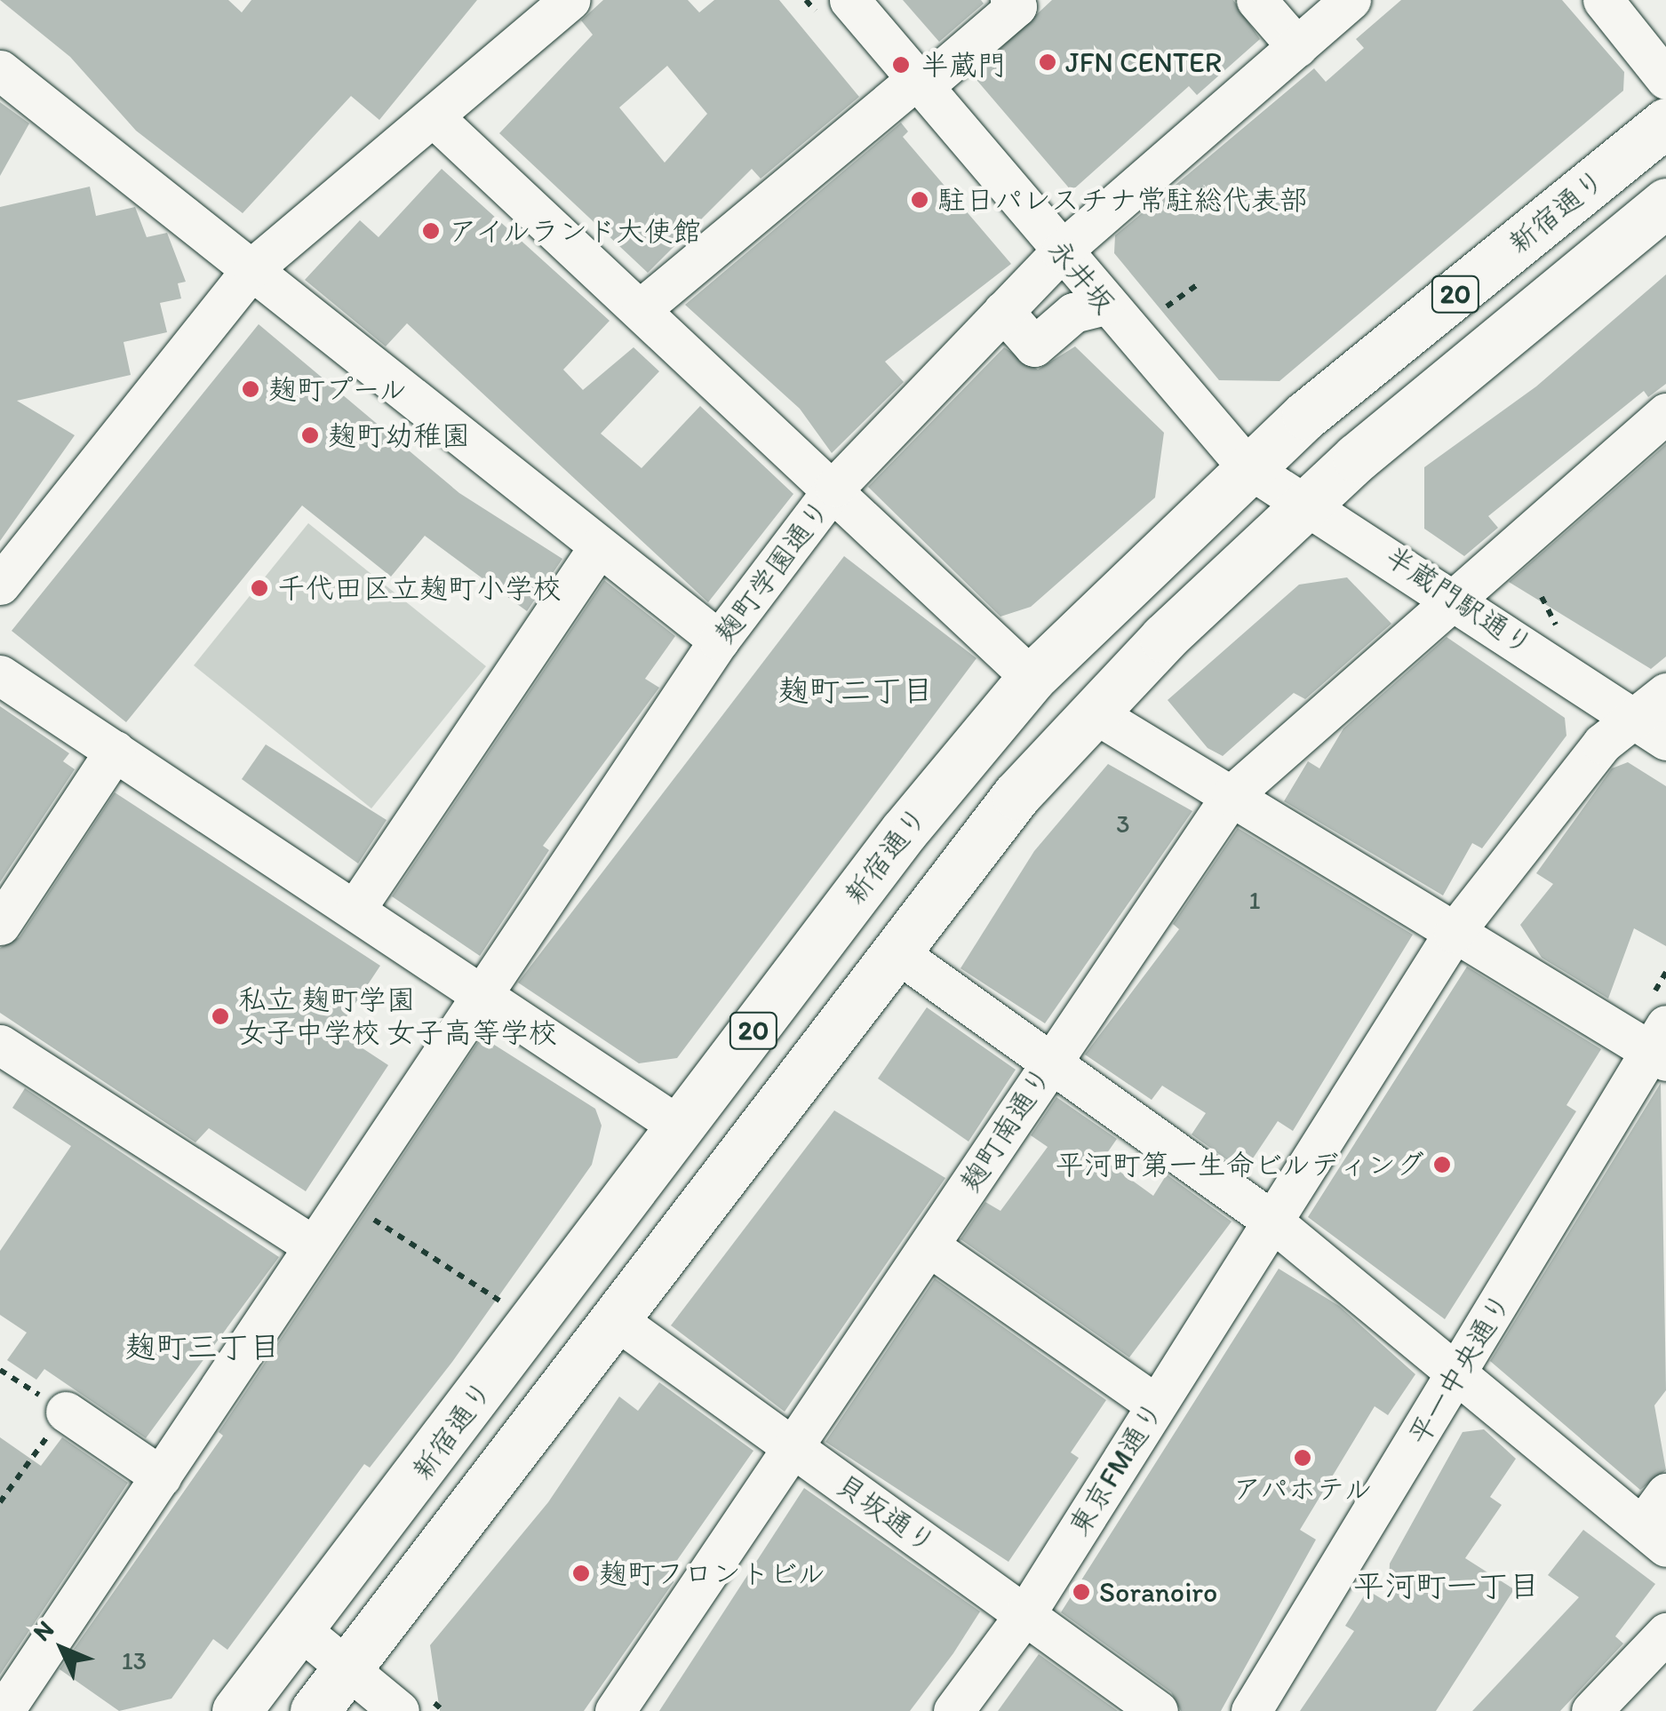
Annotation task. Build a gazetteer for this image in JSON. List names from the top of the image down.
{
  "streets": {
    "highway": ["新宿通り", "20"],
    "street": [
      "永井坂",
      "麹町学園通り",
      "半蔵門駅通り",
      "麹町南通り",
      "平一中央通り",
      "東京FM通り",
      "貝坂通り"
    ]
  },
  "crossings": [
    ["新宿通り", "永井坂"],
    ["新宿通り", "半蔵門駅通り"],
    ["新宿通り", "貝坂通り"],
    ["永井坂", "麹町学園通り"],
    ["永井坂", "半蔵門駅通り"],
    ["半蔵門駅通り", "麹町南通り"],
    ["半蔵門駅通り", "東京FM通り"],
    ["麹町南通り", "貝坂通り"],
    ["東京FM通り", "貝坂通り"]
  ],
  "districts": ["麹町二丁目", "麹町三丁目", "平河町一丁目"],
  "places": [
    "JFN CENTER",
    "半蔵門",
    "駐日パレスチナ常駐総代表部",
    "アイルランド大使館",
    "麹町プール",
    "麹町幼稚園",
    "千代田区立麹町小学校",
    "私立 麹町学園 女子中学校 女子高等学校",
    "平河町第一生命ビルディング",
    "アパホテル",
    "麹町フロントビル",
    "Soranoiro"
  ],
  "house_numbers": ["3", "1", "13"],
  "north": "top left"
}
